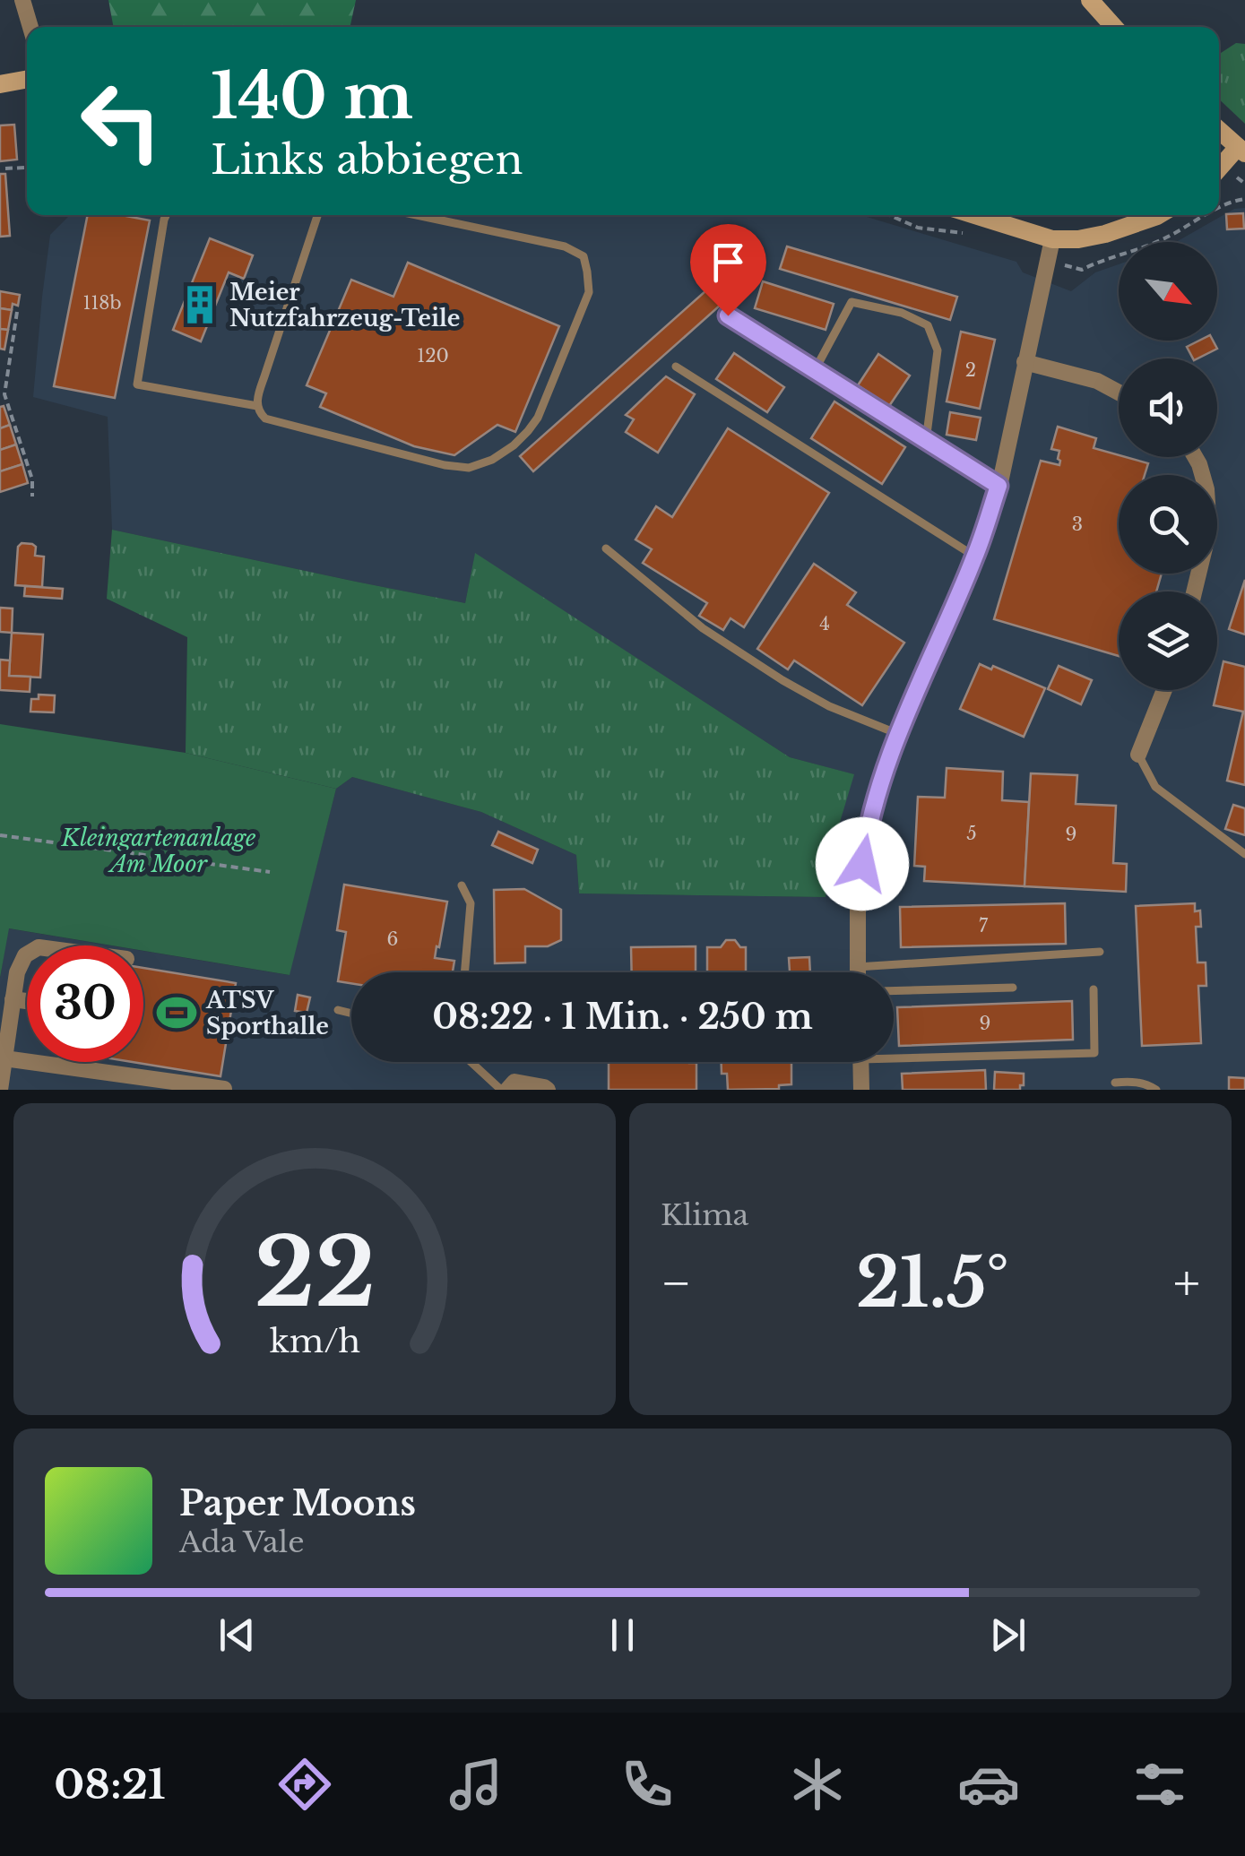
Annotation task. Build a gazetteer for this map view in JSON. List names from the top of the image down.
{
  "parks": ["Kleingartenanlage Am Moor"],
  "places": {
    "building": ["Meier Nutzfahrzeug-Teile"],
    "sports": ["ATSV Sporthalle"]
  },
  "house_numbers": [
    "118b",
    "120",
    "2",
    "3",
    "4",
    "5",
    "9",
    "7",
    "6",
    "9"
  ],
  "north": "bottom right",
  "page": {
    "turn": ["140 m", "Links abbiegen"],
    "limit": "30",
    "trip": "08:22 · 1 Min. · 250 m",
    "tile": "Klima",
    "heat": ["−", "21.5°", "+"],
    "song": ["Paper Moons", "Ada Vale"],
    "tabs": "08:21",
    "gauge": ["22", "km/h"]
  }
}
